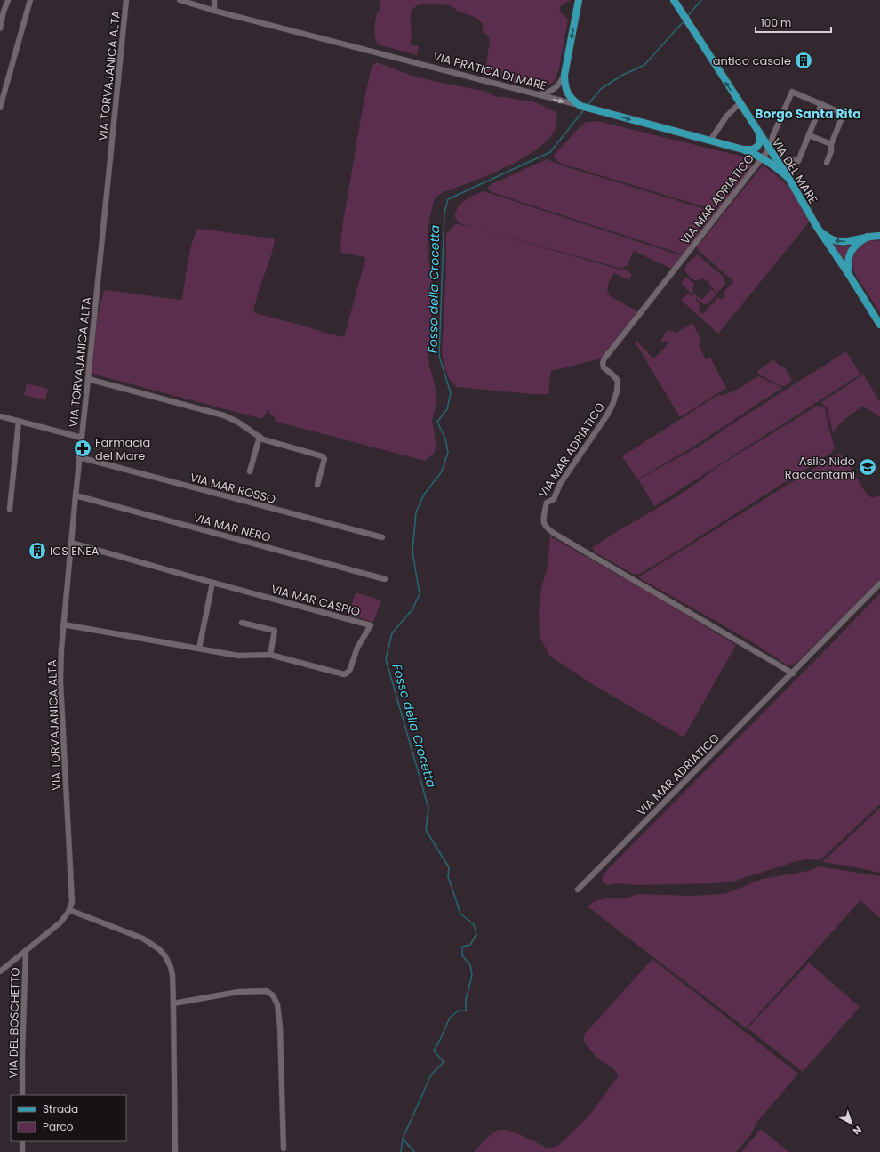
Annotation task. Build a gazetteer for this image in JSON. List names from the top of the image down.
{
  "streets": {
    "main road": ["VIA PRATICA DI MARE", "VIA DEL MARE"],
    "street": [
      "VIA TORVAJANICA ALTA",
      "VIA MAR ADRIATICO",
      "VIA MAR ROSSO",
      "VIA MAR NERO",
      "VIA MAR CASPIO",
      "VIA DEL BOSCHETTO"
    ]
  },
  "crossings": [
    ["VIA PRATICA DI MARE", "VIA DEL MARE"],
    ["VIA PRATICA DI MARE", "VIA MAR ADRIATICO"],
    ["VIA TORVAJANICA ALTA", "VIA MAR ROSSO"],
    ["VIA TORVAJANICA ALTA", "VIA MAR NERO"],
    ["VIA TORVAJANICA ALTA", "VIA MAR CASPIO"],
    ["VIA TORVAJANICA ALTA", "VIA DEL BOSCHETTO"]
  ],
  "districts": ["Borgo Santa Rita"],
  "water": ["Fosso della Crocetta"],
  "places": {
    "building": ["antico casale", "ICS ENEA"],
    "pharmacy": ["Farmacia del Mare"],
    "school or university": ["Asilo Nido Raccontami"]
  },
  "legend": ["Strada", "Parco"],
  "scale_bar": "100 m",
  "north": "bottom right"
}
